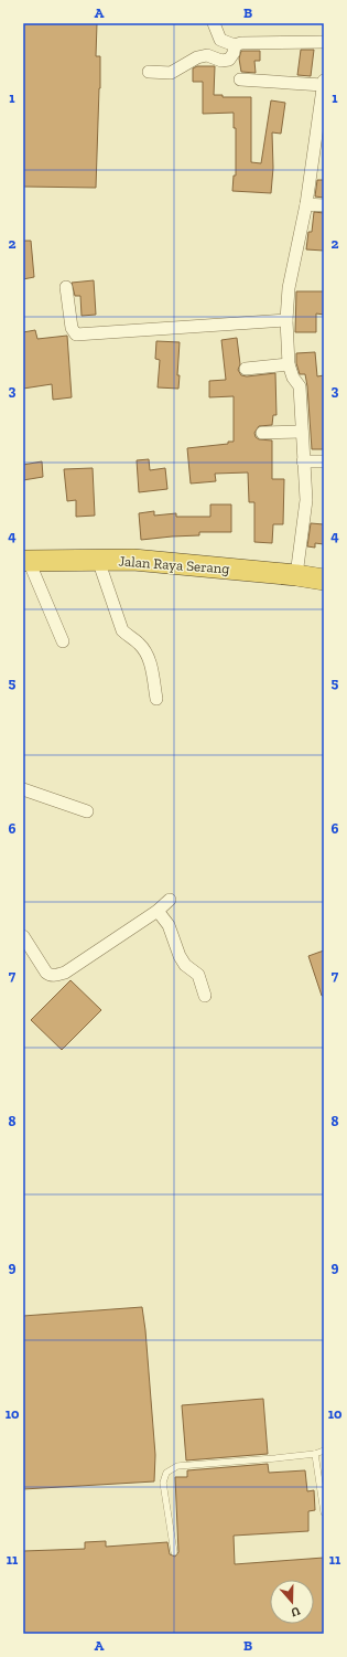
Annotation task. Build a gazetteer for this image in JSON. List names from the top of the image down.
{
  "streets": {
    "highway": ["Jalan Raya Serang"]
  },
  "north": "bottom",
  "grid": {
    "columns": ["A", "B"],
    "rows": [
      "1",
      "2",
      "3",
      "4",
      "5",
      "6",
      "7",
      "8",
      "9",
      "10",
      "11"
    ]
  }
}
